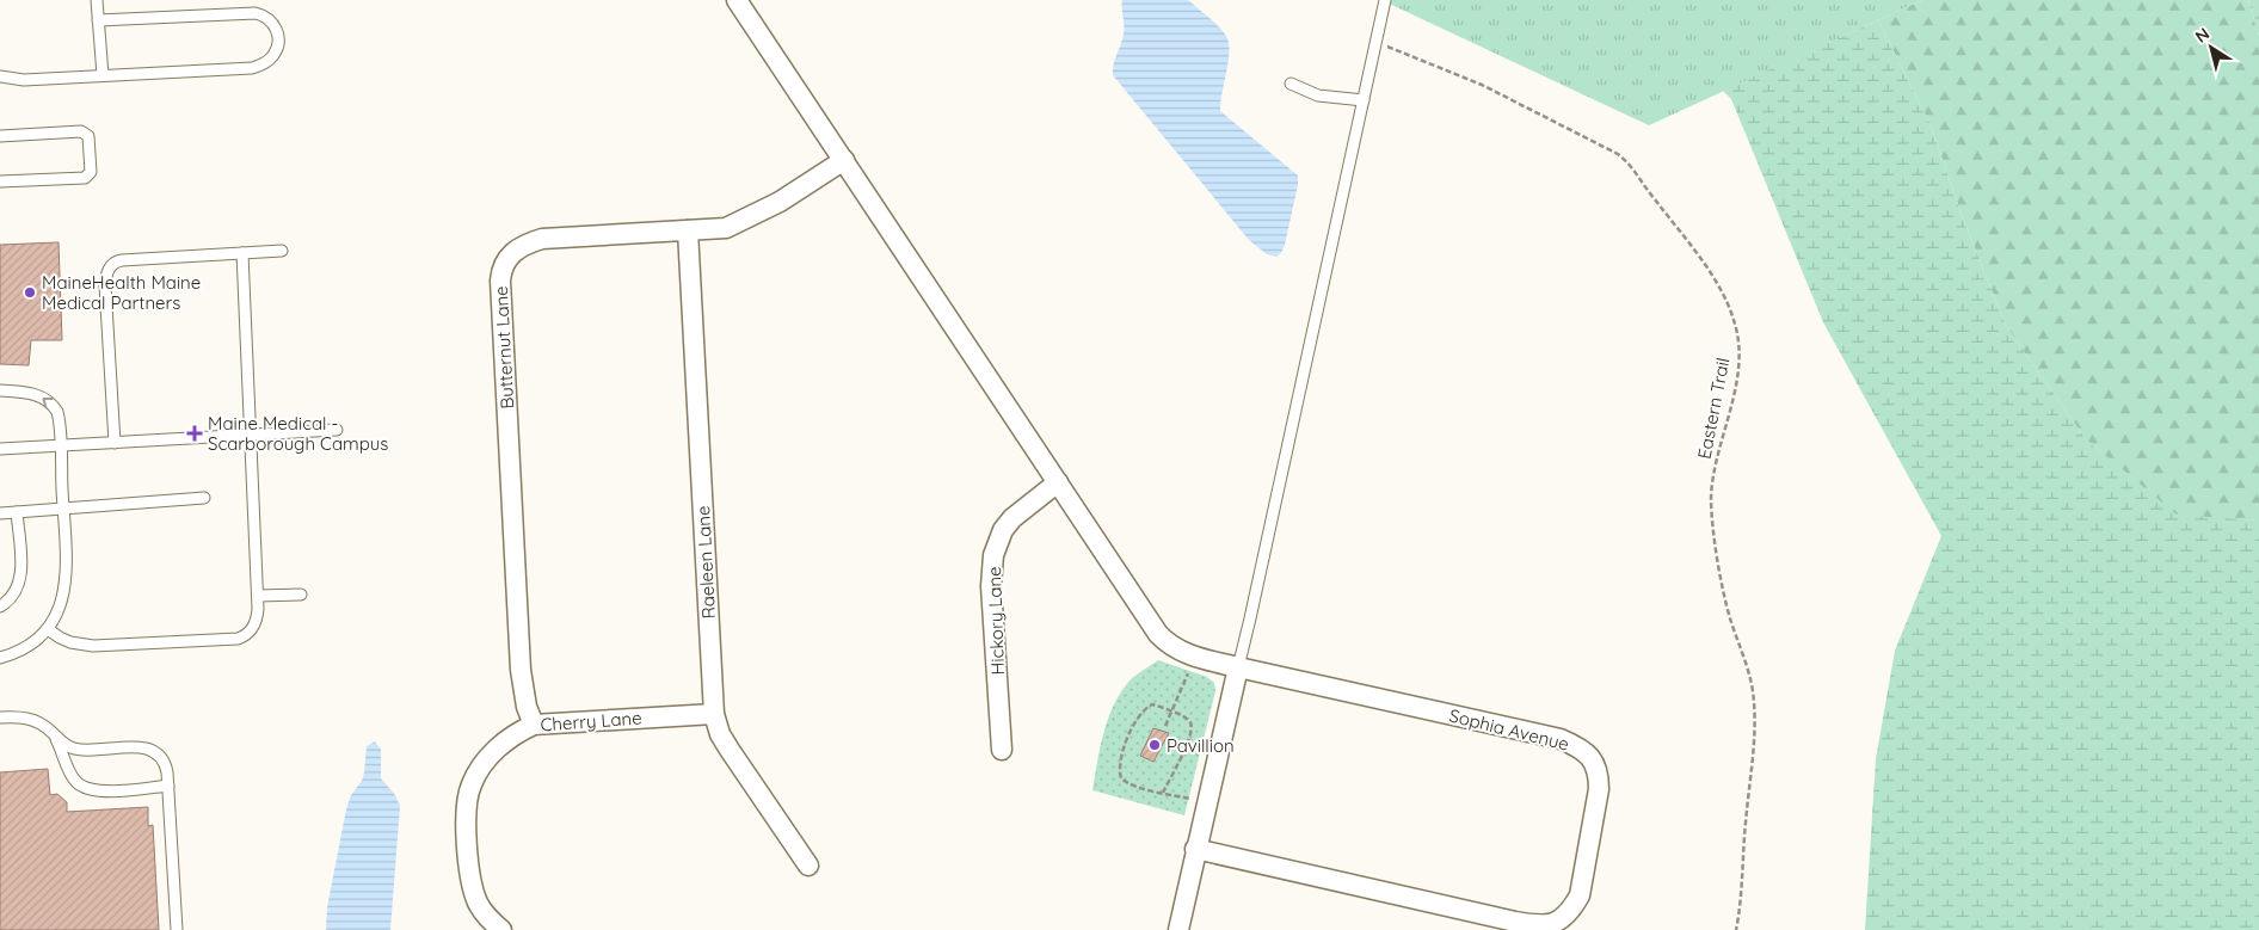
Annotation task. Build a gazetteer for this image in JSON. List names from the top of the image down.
{
  "streets": {
    "street": [
      "Butternut Lane",
      "Raeleen Lane",
      "Hickory Lane",
      "Cherry Lane",
      "Sophia Avenue"
    ],
    "path": ["Eastern Trail"]
  },
  "crossings": [
    ["Butternut Lane", "Raeleen Lane"],
    ["Butternut Lane", "Cherry Lane"],
    ["Butternut Lane", "Sophia Avenue"],
    ["Raeleen Lane", "Cherry Lane"],
    ["Hickory Lane", "Sophia Avenue"]
  ],
  "places": {
    "other": ["MaineHealth Maine Medical Partners", "Pavillion"],
    "health": ["Maine Medical - Scarborough Campus"]
  },
  "north": "top left"
}
